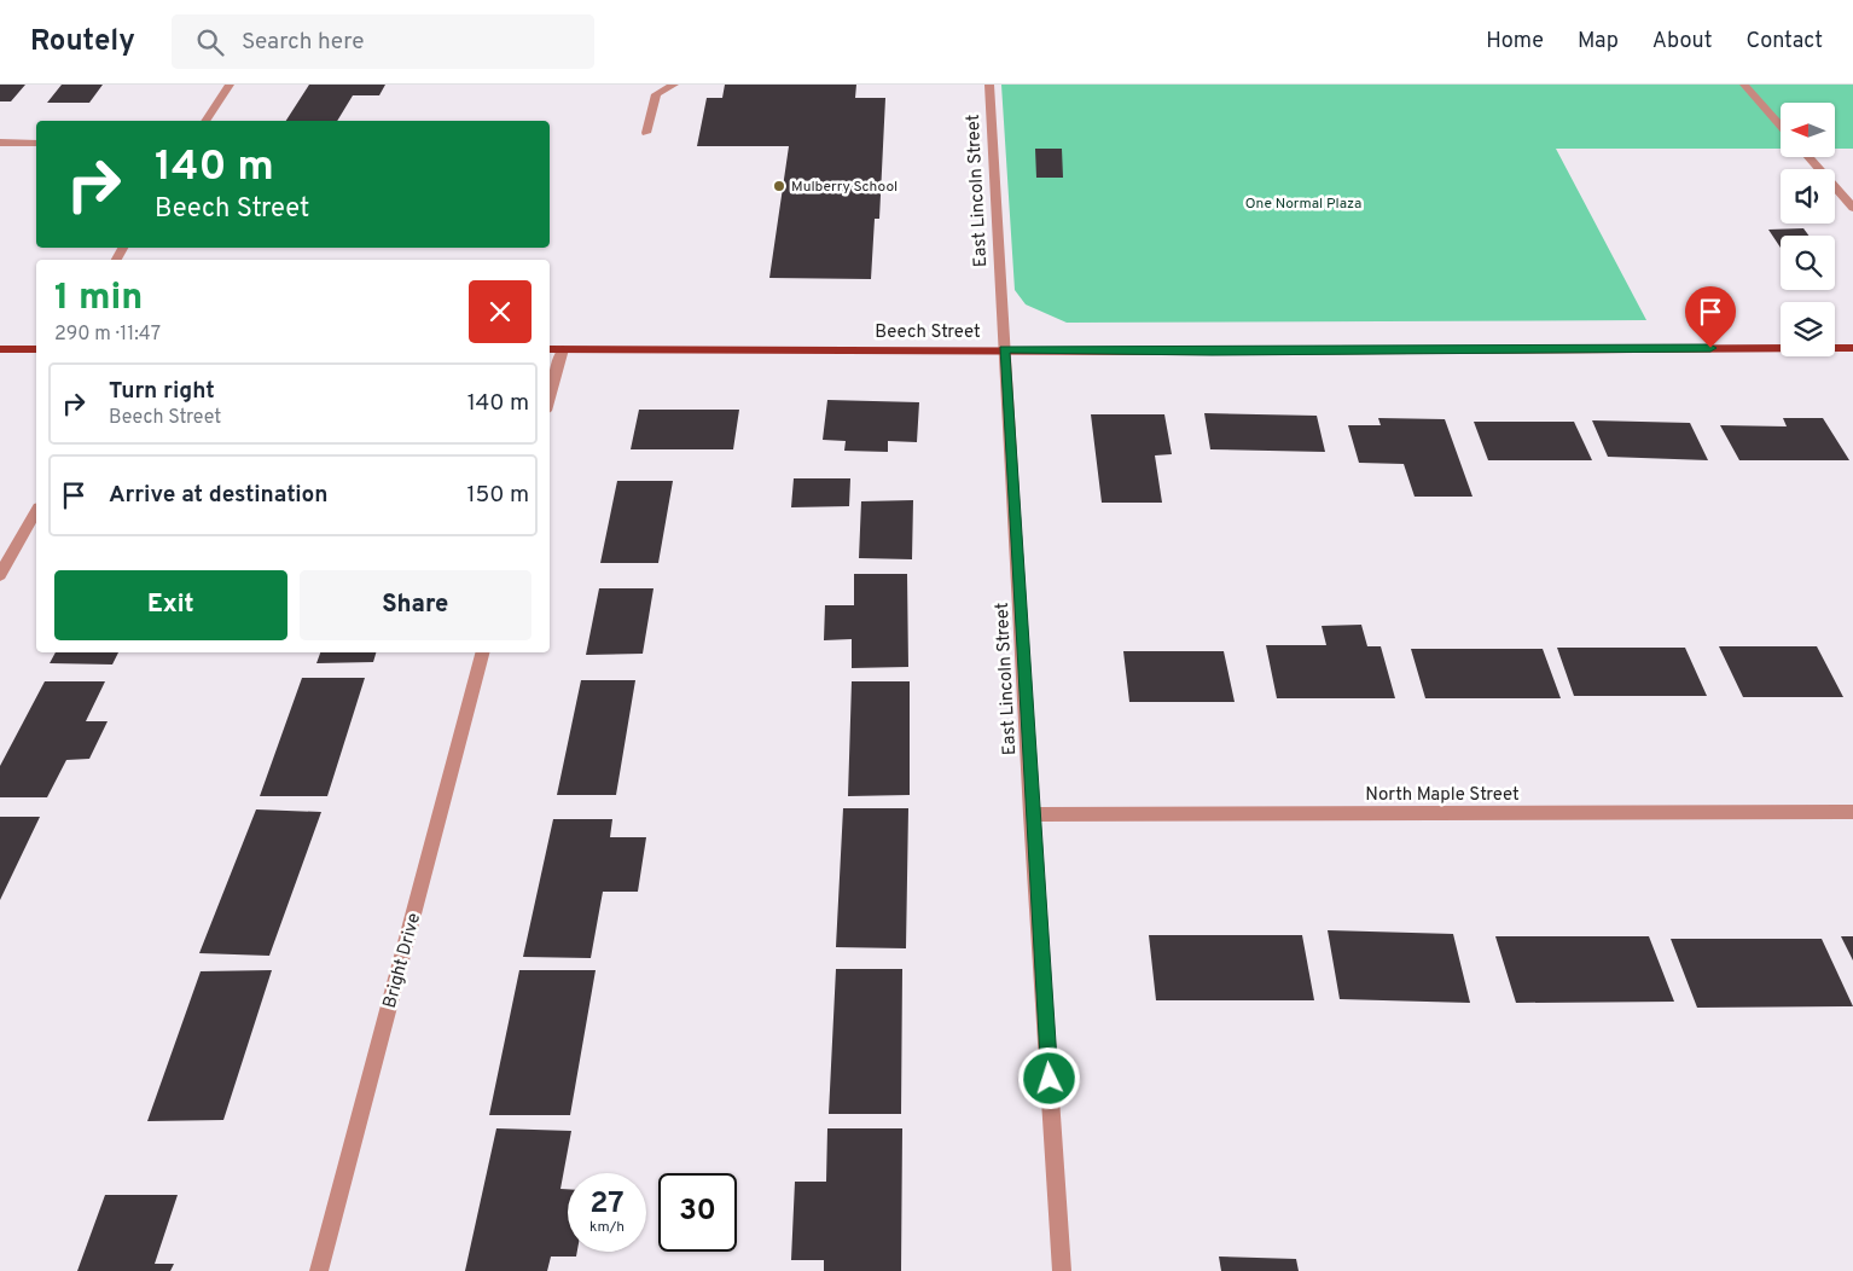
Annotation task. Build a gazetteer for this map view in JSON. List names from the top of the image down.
{
  "streets": {
    "main road": ["Beech Street"],
    "street": ["East Lincoln Street", "North Maple Street", "Bright Drive"]
  },
  "crossings": [
    ["East Lincoln Street", "Beech Street"],
    ["East Lincoln Street", "North Maple Street"]
  ],
  "parks": ["One Normal Plaza"],
  "places": ["Mulberry School"],
  "north": "left",
  "page": {
    "header": "Routely",
    "search": "Search here",
    "nav": [
      "Home",
      "Map",
      "About",
      "Contact"
    ],
    "turn": ["140 m", "Beech Street"],
    "heading": ["1 min", "290 m · 11:47"],
    "list": [
      {
        "name": "Turn right",
        "note": "Beech Street",
        "value": "140 m"
      },
      {
        "name": "Arrive at destination",
        "value": "150 m"
      }
    ],
    "buttons": ["Exit", "Share"],
    "speed": "27 km/h",
    "limit": "30"
  }
}
